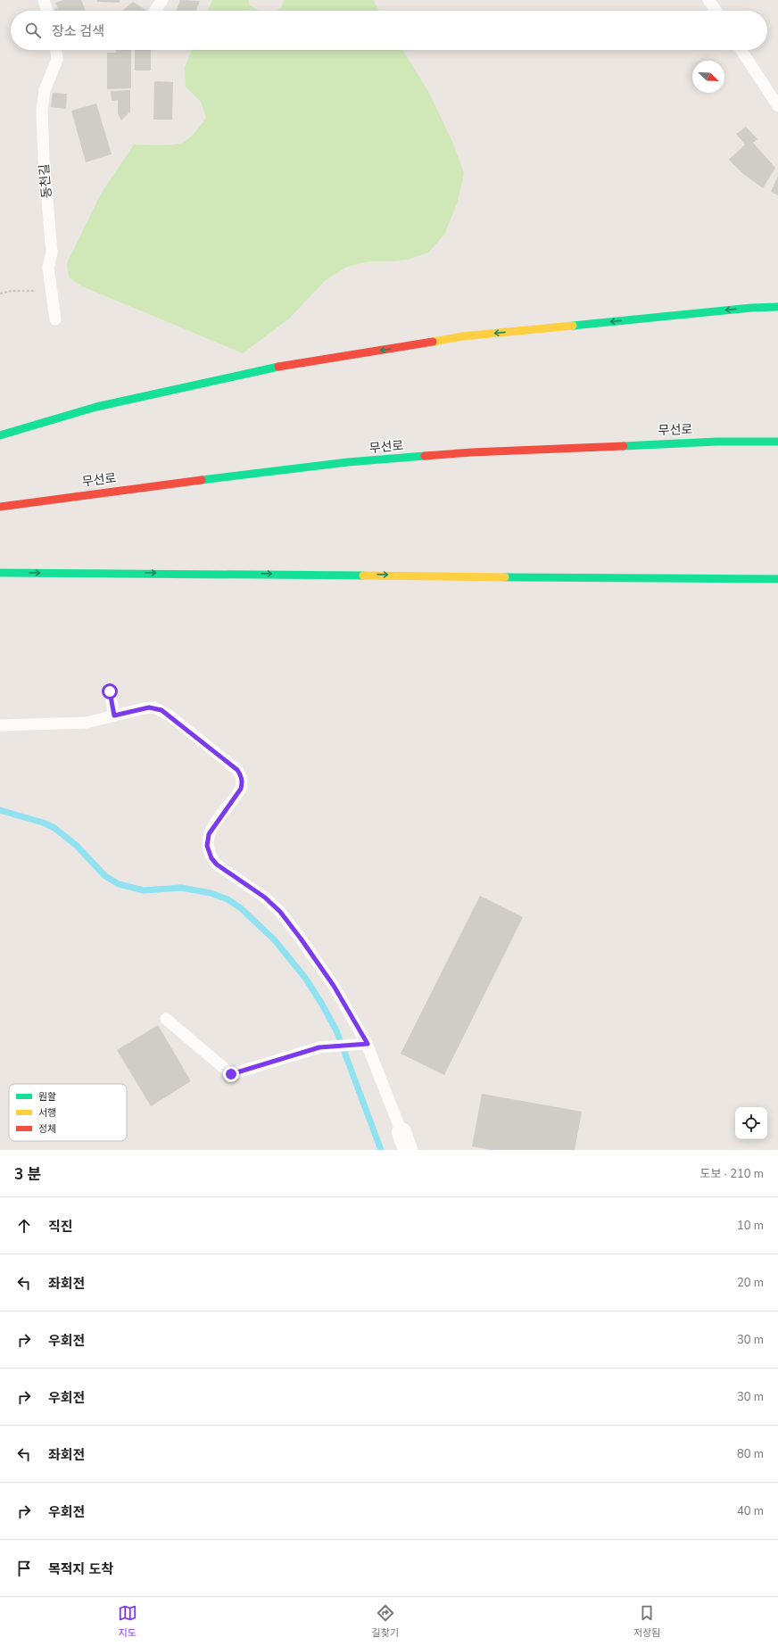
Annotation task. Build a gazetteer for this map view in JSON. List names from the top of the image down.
{
  "streets": {
    "street": ["무선로"],
    "lane": ["동천길"]
  },
  "legend": ["원활", "서행", "정체"],
  "north": "bottom right",
  "page": {
    "search": "장소 검색",
    "heading": ["3 분", "도보 · 210 m"],
    "list": [
      ["직진", "10 m"],
      ["좌회전", "20 m"],
      ["우회전", "30 m"],
      ["우회전", "30 m"],
      ["좌회전", "80 m"],
      ["우회전", "40 m"],
      "목적지 도착"
    ],
    "nav": ["지도", "길찾기", "저장됨"]
  }
}
